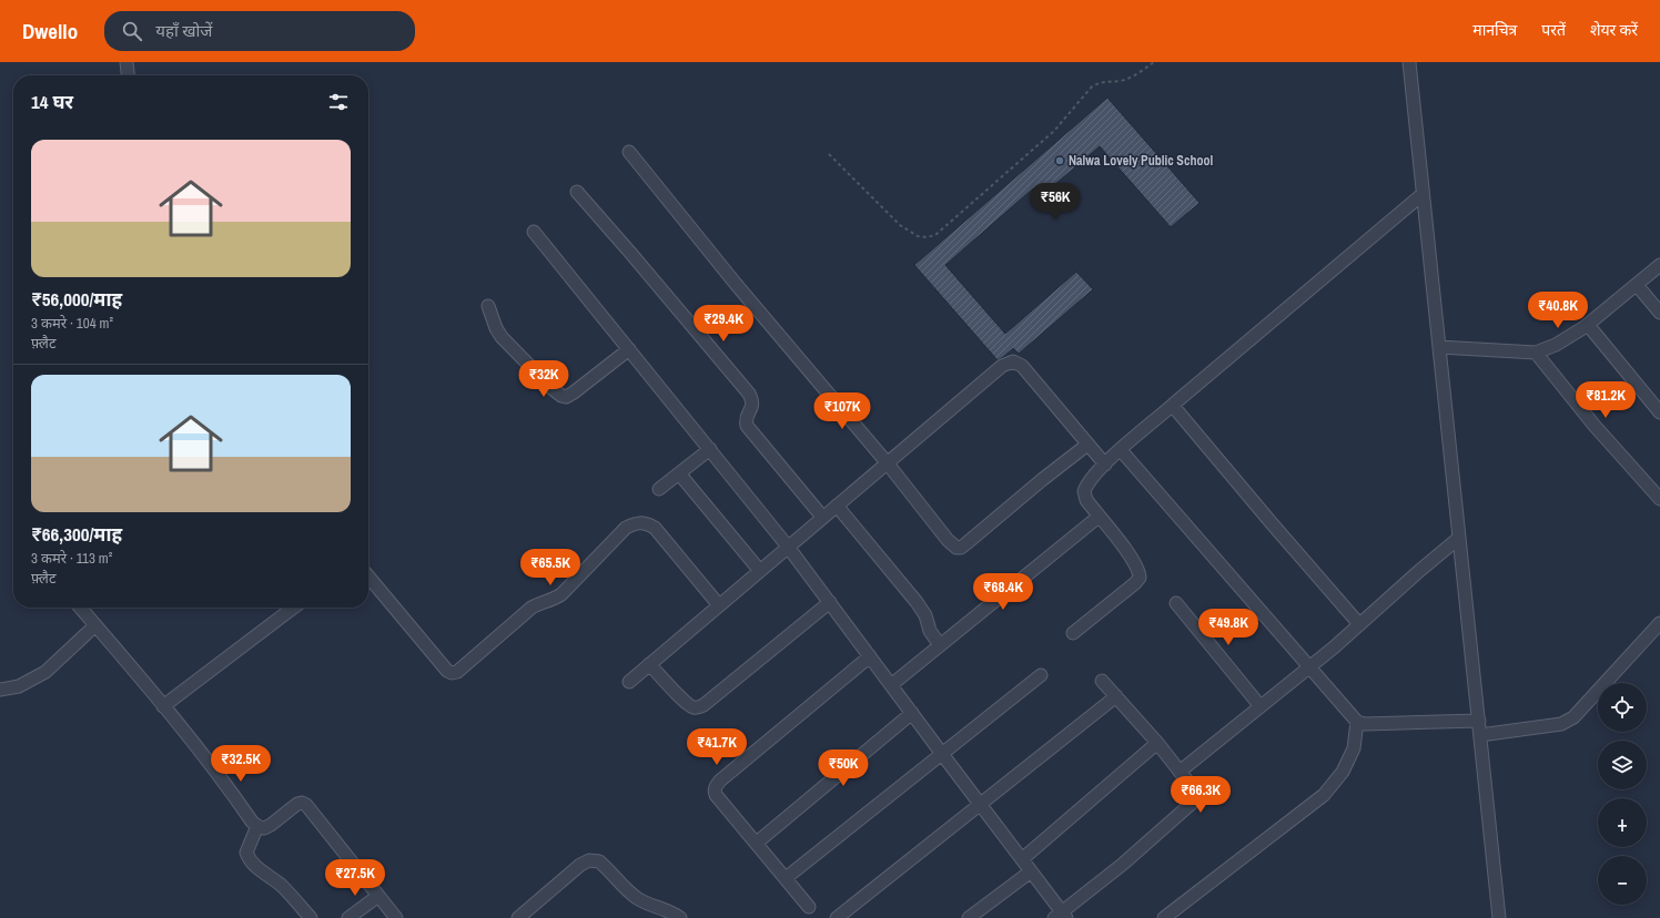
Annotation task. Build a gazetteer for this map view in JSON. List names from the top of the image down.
{
  "places": ["Nalwa Lovely Public School"],
  "page": {
    "header": "Dwello",
    "search": "यहाँ खोजें",
    "nav": ["मानचित्र", "परतें", "शेयर करें"],
    "heading": "14 घर",
    "list": [
      {
        "name": "₹56,000/माह",
        "note": "3 कमरे · 104 m² · फ़्लैट"
      },
      {
        "name": "₹66,300/माह",
        "note": "3 कमरे · 113 m² · फ़्लैट"
      }
    ],
    "price": [
      "₹56K",
      "₹40.8K",
      "₹29.4K",
      "₹32K",
      "₹81.2K",
      "₹107K",
      "₹65.5K",
      "₹68.4K",
      "₹49.8K",
      "₹41.7K",
      "₹32.5K",
      "₹50K",
      "₹66.3K",
      "₹27.5K"
    ],
    "map_buttons": ["+", "−"]
  }
}
